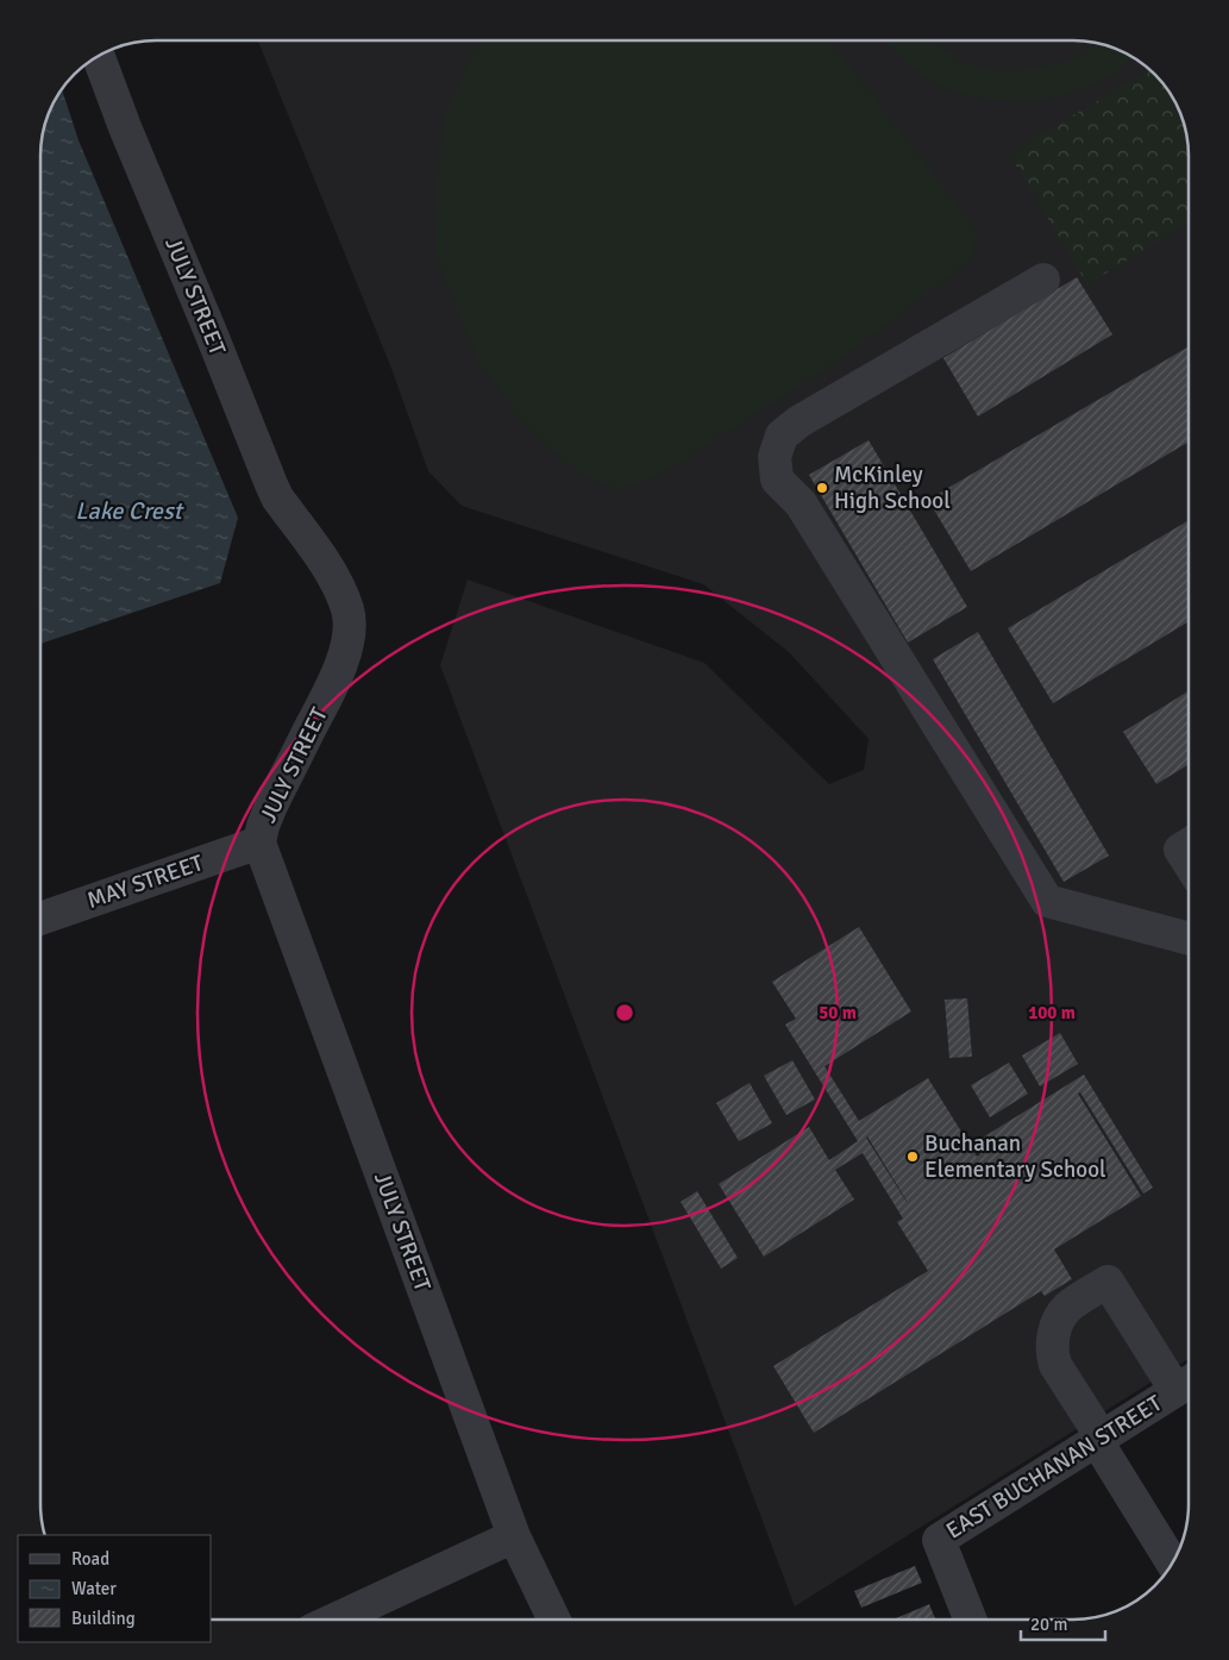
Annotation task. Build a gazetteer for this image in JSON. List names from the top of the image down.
{
  "streets": {
    "street": ["JULY STREET", "MAY STREET", "EAST BUCHANAN STREET"]
  },
  "crossings": [
    ["JULY STREET", "MAY STREET"]
  ],
  "water": ["Lake Crest"],
  "places": ["McKinley High School", "Buchanan Elementary School"],
  "legend": ["Road", "Water", "Building"],
  "scale_bar": "20 m",
  "rings": ["50 m", "100 m"]
}
